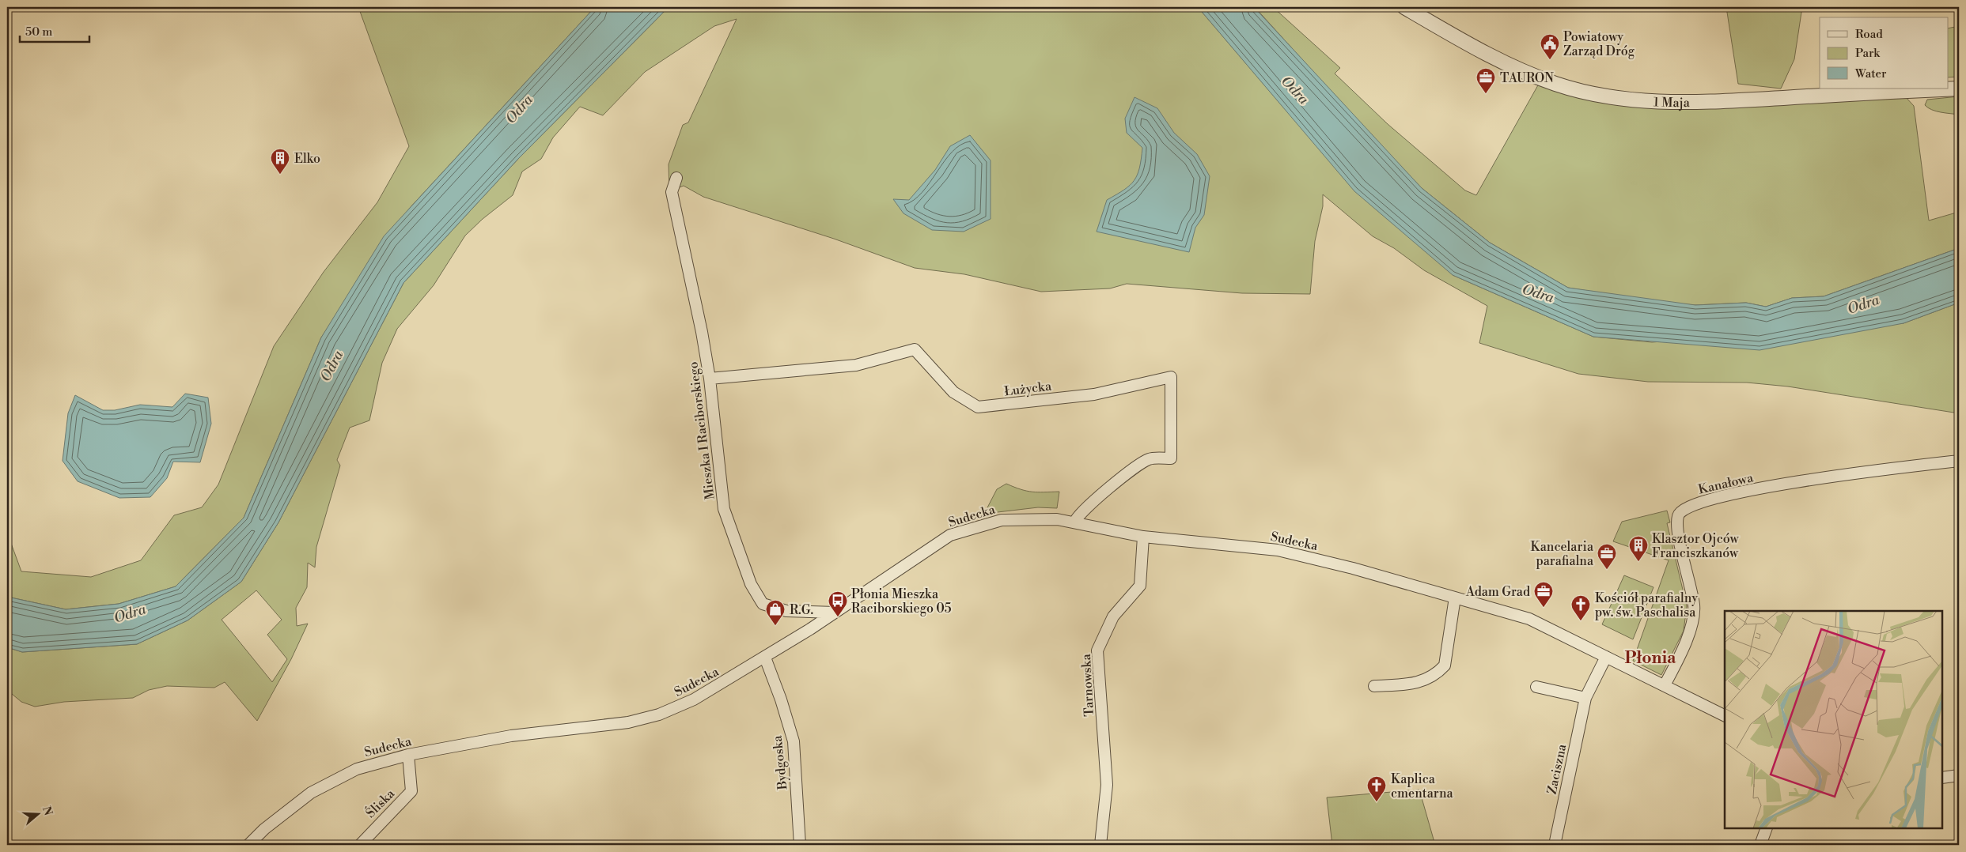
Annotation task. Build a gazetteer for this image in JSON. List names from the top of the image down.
{
  "streets": {
    "street": [
      "1 Maja",
      "Łużycka",
      "Mieszka I Raciborskiego",
      "Kanałowa",
      "Sudecka",
      "Tarnowska",
      "Bydgoska",
      "Zaciszna",
      "Śliska"
    ]
  },
  "crossings": [
    ["Łużycka", "Mieszka I Raciborskiego"],
    ["Łużycka", "Sudecka"],
    ["Mieszka I Raciborskiego", "Sudecka"],
    ["Kanałowa", "Sudecka"],
    ["Sudecka", "Tarnowska"],
    ["Sudecka", "Bydgoska"],
    ["Sudecka", "Zaciszna"],
    ["Sudecka", "Śliska"]
  ],
  "districts": ["Płonia"],
  "water": ["Odra"],
  "places": {
    "public building": ["Powiatowy Zarząd Dróg"],
    "office": ["TAURON", "Kancelaria parafialna", "Adam Grad"],
    "building": ["Elko", "Klasztor Ojców Franciszkanów"],
    "bus stop": ["Płonia Mieszka Raciborskiego 05"],
    "church": ["Kościół parafialny pw. św. Paschalisa", "Kaplica cmentarna"],
    "shop": ["R.G."]
  },
  "legend": ["Road", "Park", "Water"],
  "scale_bar": "50 m",
  "north": "right"
}
